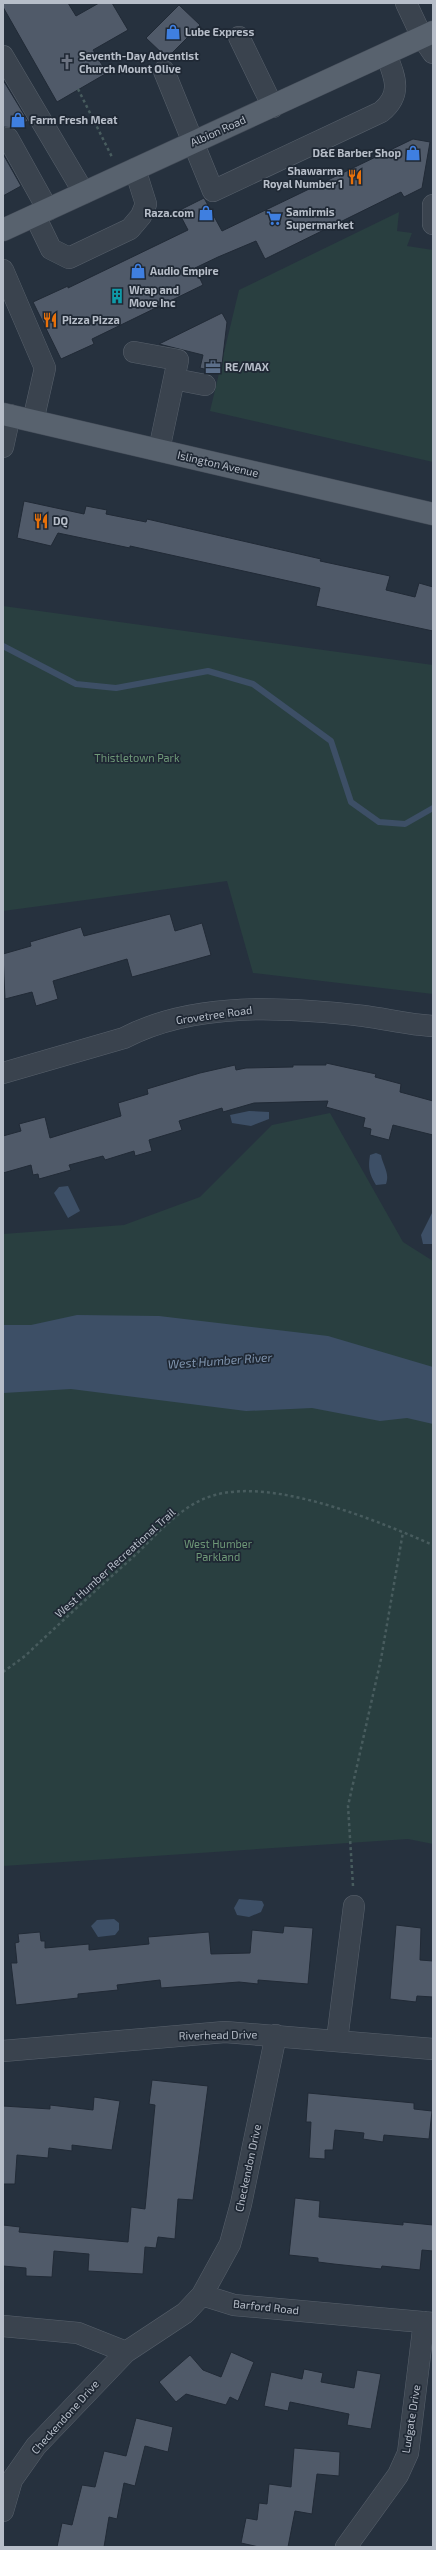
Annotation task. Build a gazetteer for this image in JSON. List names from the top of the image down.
{
  "streets": {
    "main road": ["Albion Road", "Islington Avenue"],
    "street": [
      "Grovetree Road",
      "Riverhead Drive",
      "Checkendon Drive",
      "Barford Road",
      "Checkendone Drive",
      "Ludgate Drive"
    ],
    "path": ["West Humber Recreational Trail"]
  },
  "crossings": [
    ["Riverhead Drive", "Checkendon Drive"],
    ["Checkendon Drive", "Barford Road"],
    ["Barford Road", "Ludgate Drive"]
  ],
  "water": ["West Humber River"],
  "parks": ["Thistletown Park", "West Humber Parkland"],
  "places": {
    "shop": [
      "Lube Express",
      "Farm Fresh Meat",
      "D&E Barber Shop",
      "Raza.com",
      "Audio Empire"
    ],
    "church": ["Seventh-Day Adventist Church Mount Olive"],
    "restaurant": ["Shawarma Royal Number 1", "Pizza Pizza", "DQ"],
    "supermarket": ["Samirmis Supermarket"],
    "building": ["Wrap and Move Inc"],
    "office": ["RE/MAX"]
  }
}
